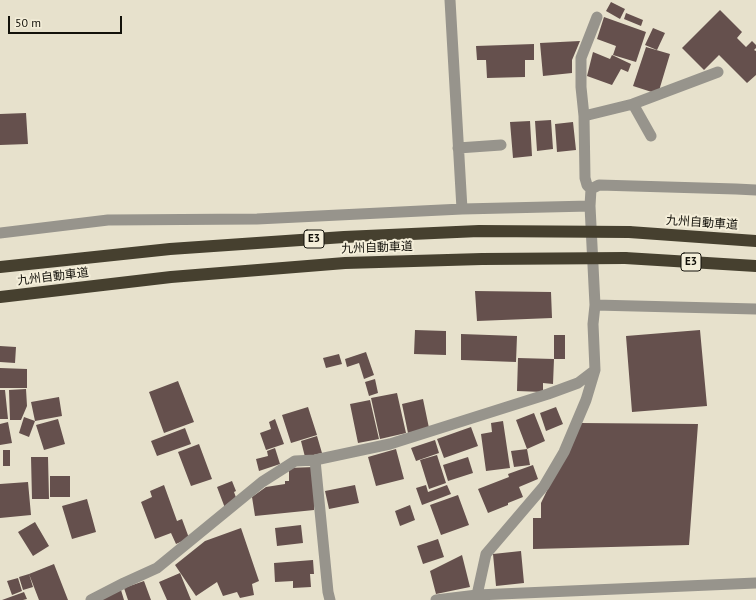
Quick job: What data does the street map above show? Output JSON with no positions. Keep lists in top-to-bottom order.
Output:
{
  "streets": {
    "highway": ["九州自動車道", "E3"]
  },
  "scale_bar": "50 m"
}
